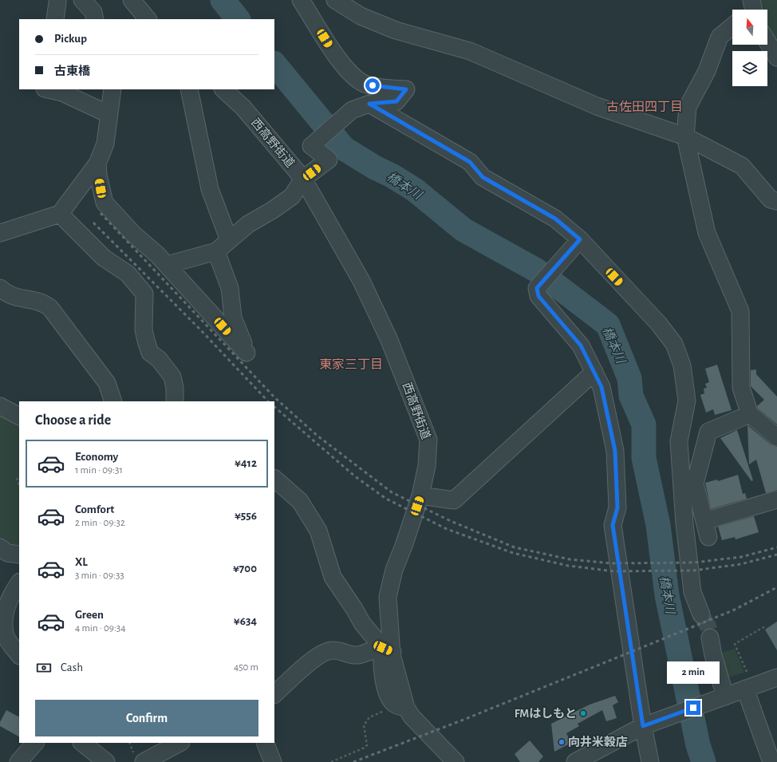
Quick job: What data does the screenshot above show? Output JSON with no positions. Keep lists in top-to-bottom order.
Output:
{
  "streets": {
    "street": ["西高野街道"]
  },
  "districts": ["古佐田四丁目", "東家三丁目"],
  "water": ["橋本川"],
  "places": ["FMはしもと", "向井米穀店"],
  "north": "top",
  "page": {
    "banner": ["Pickup", "古東橋"],
    "heading": "Choose a ride",
    "list": [
      {
        "name": "Economy",
        "note": "1 min · 09:31",
        "value": "¥412"
      },
      {
        "name": "Comfort",
        "note": "2 min · 09:32",
        "value": "¥556"
      },
      {
        "name": "XL",
        "note": "3 min · 09:33",
        "value": "¥700"
      },
      {
        "name": "Green",
        "note": "4 min · 09:34",
        "value": "¥634"
      }
    ],
    "pay": ["Cash", "450 m"],
    "bubble": "2 min",
    "buttons": "Confirm"
  }
}
